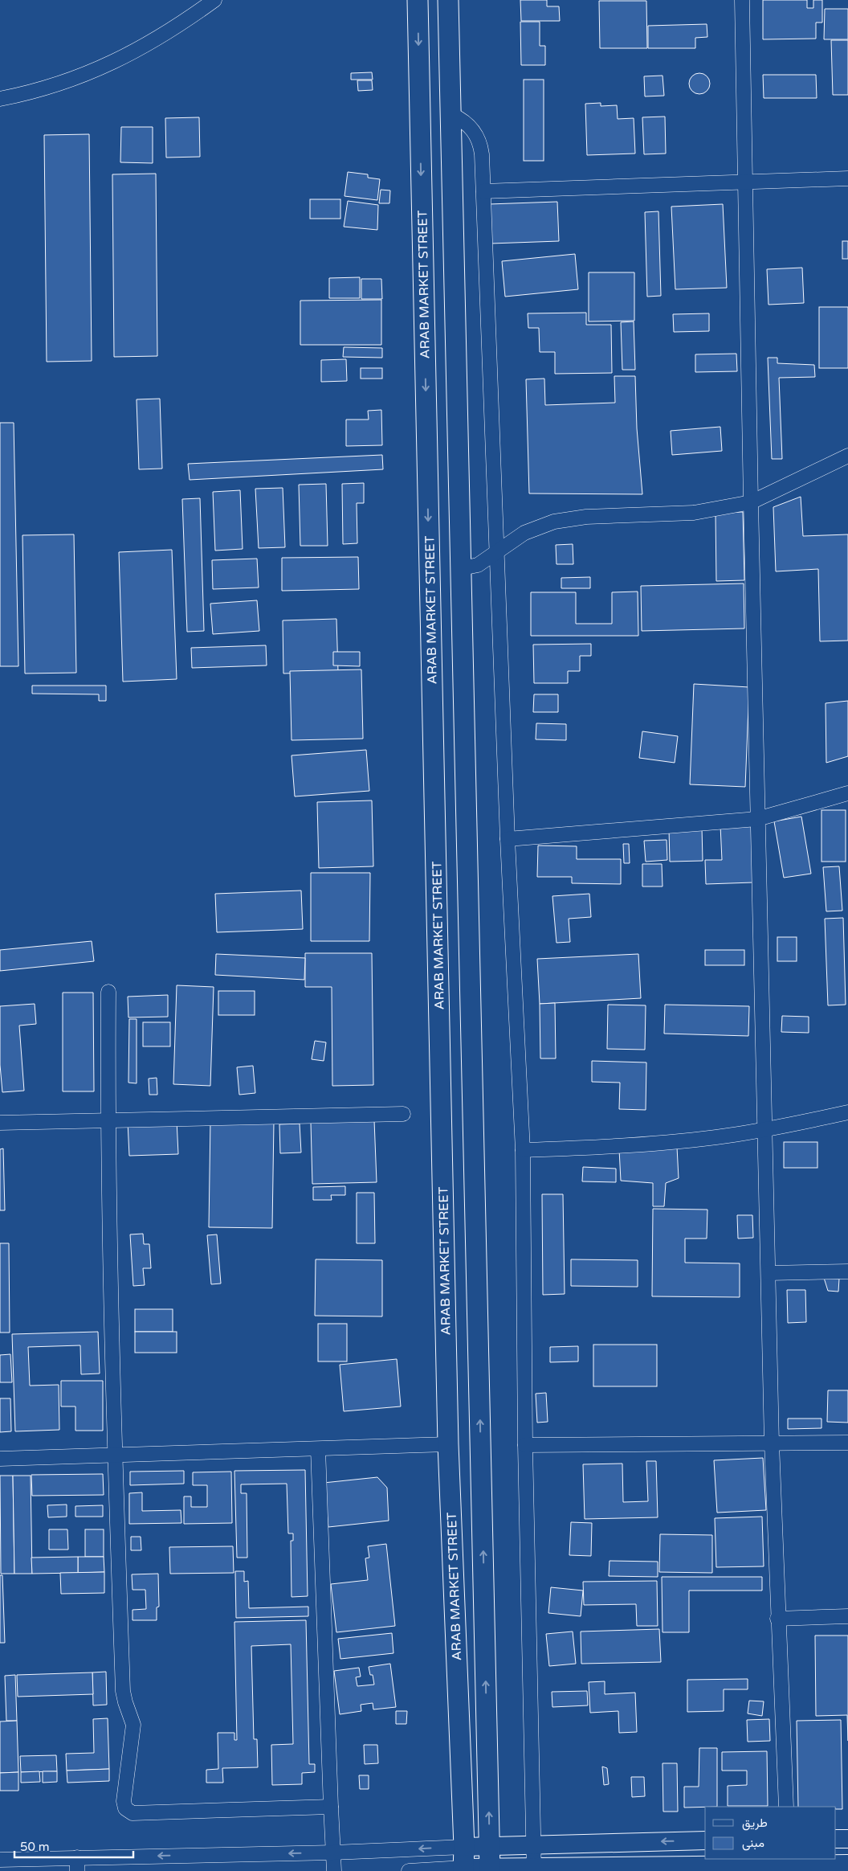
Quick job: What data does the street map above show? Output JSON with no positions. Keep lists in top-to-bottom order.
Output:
{
  "streets": {
    "main road": ["ARAB MARKET STREET"]
  },
  "legend": ["طريق", "مبنى"],
  "scale_bar": "50 m"
}
